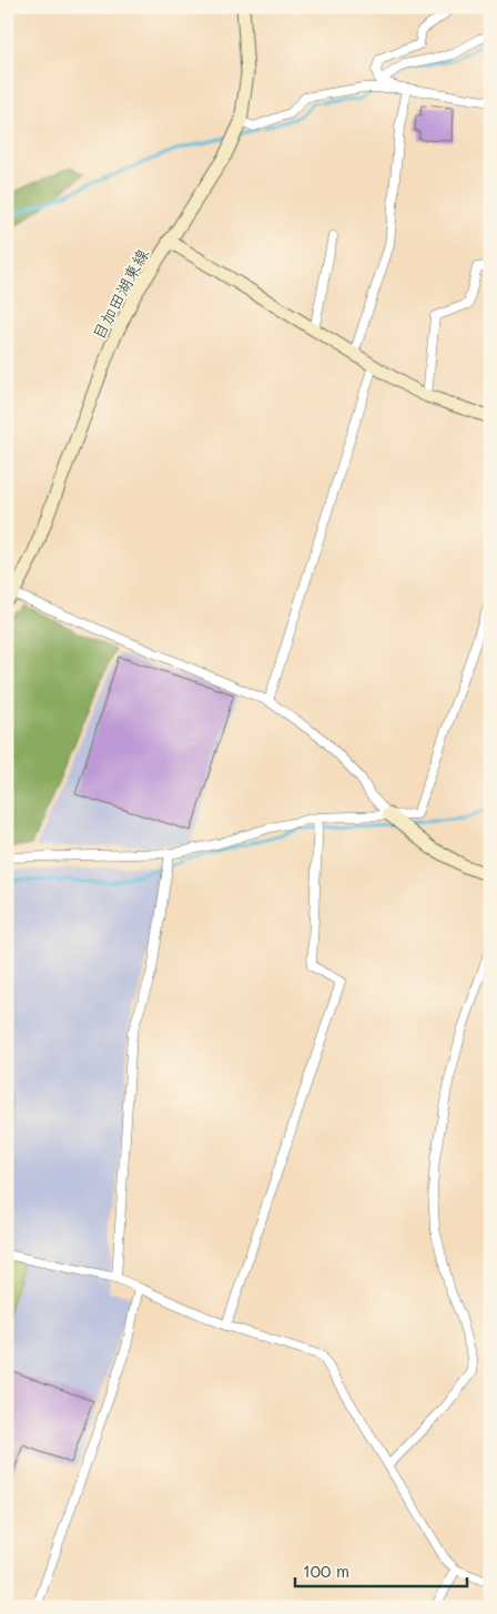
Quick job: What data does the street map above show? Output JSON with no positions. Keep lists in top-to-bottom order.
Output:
{
  "streets": {
    "main road": ["目加田湖東線"]
  },
  "scale_bar": "100 m"
}
